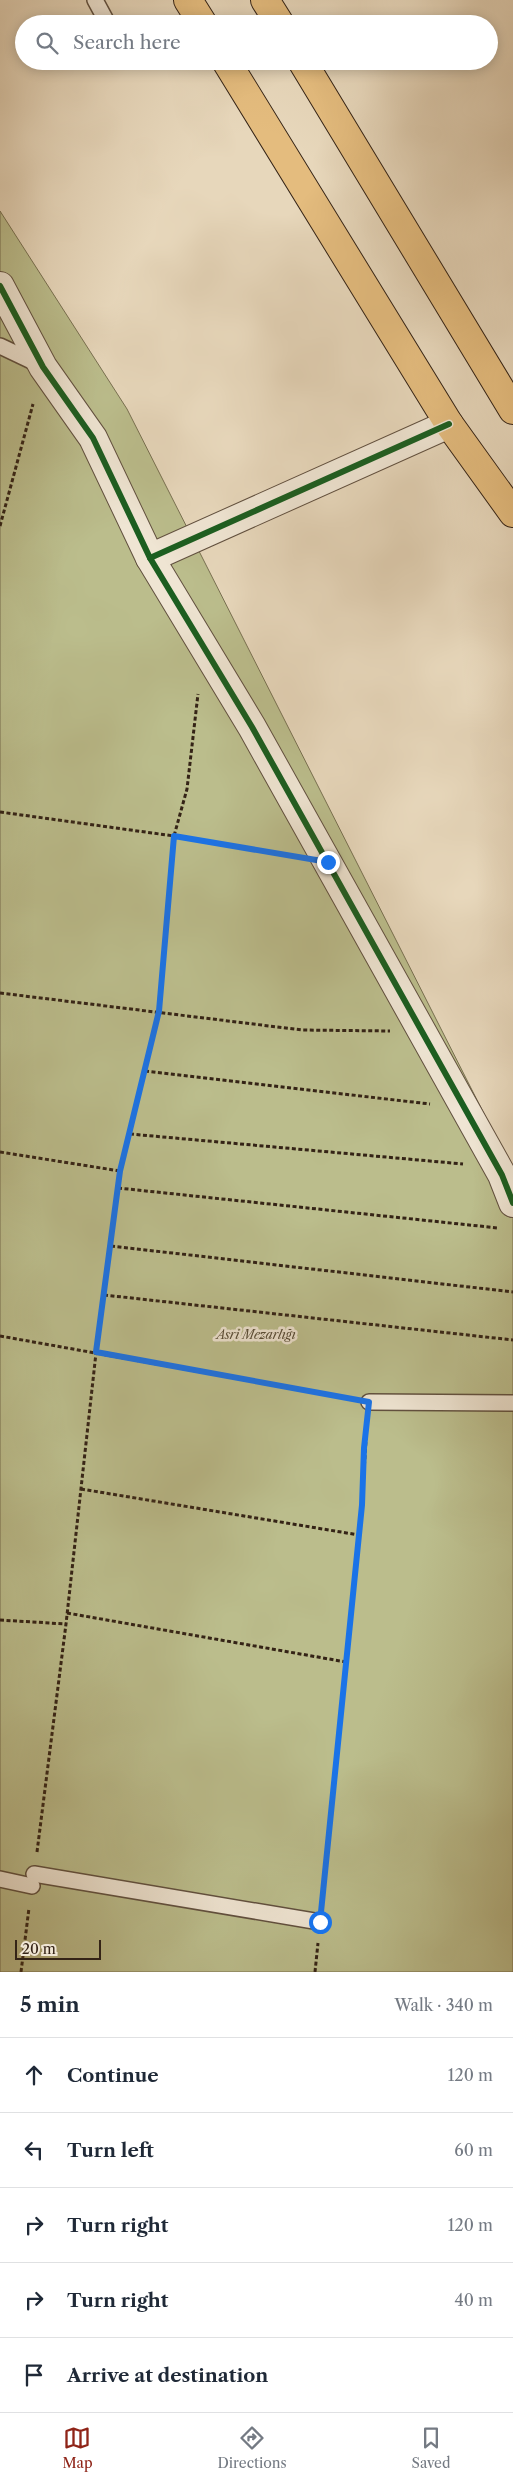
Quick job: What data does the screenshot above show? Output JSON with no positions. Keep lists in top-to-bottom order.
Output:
{
  "parks": ["Asri Mezarlığı"],
  "scale_bar": "20 m",
  "page": {
    "search": "Search here",
    "scale": "20 m",
    "heading": ["5 min", "Walk · 340 m"],
    "list": [
      ["Continue", "120 m"],
      ["Turn left", "60 m"],
      ["Turn right", "120 m"],
      ["Turn right", "40 m"],
      "Arrive at destination"
    ],
    "nav": ["Map", "Directions", "Saved"]
  }
}
